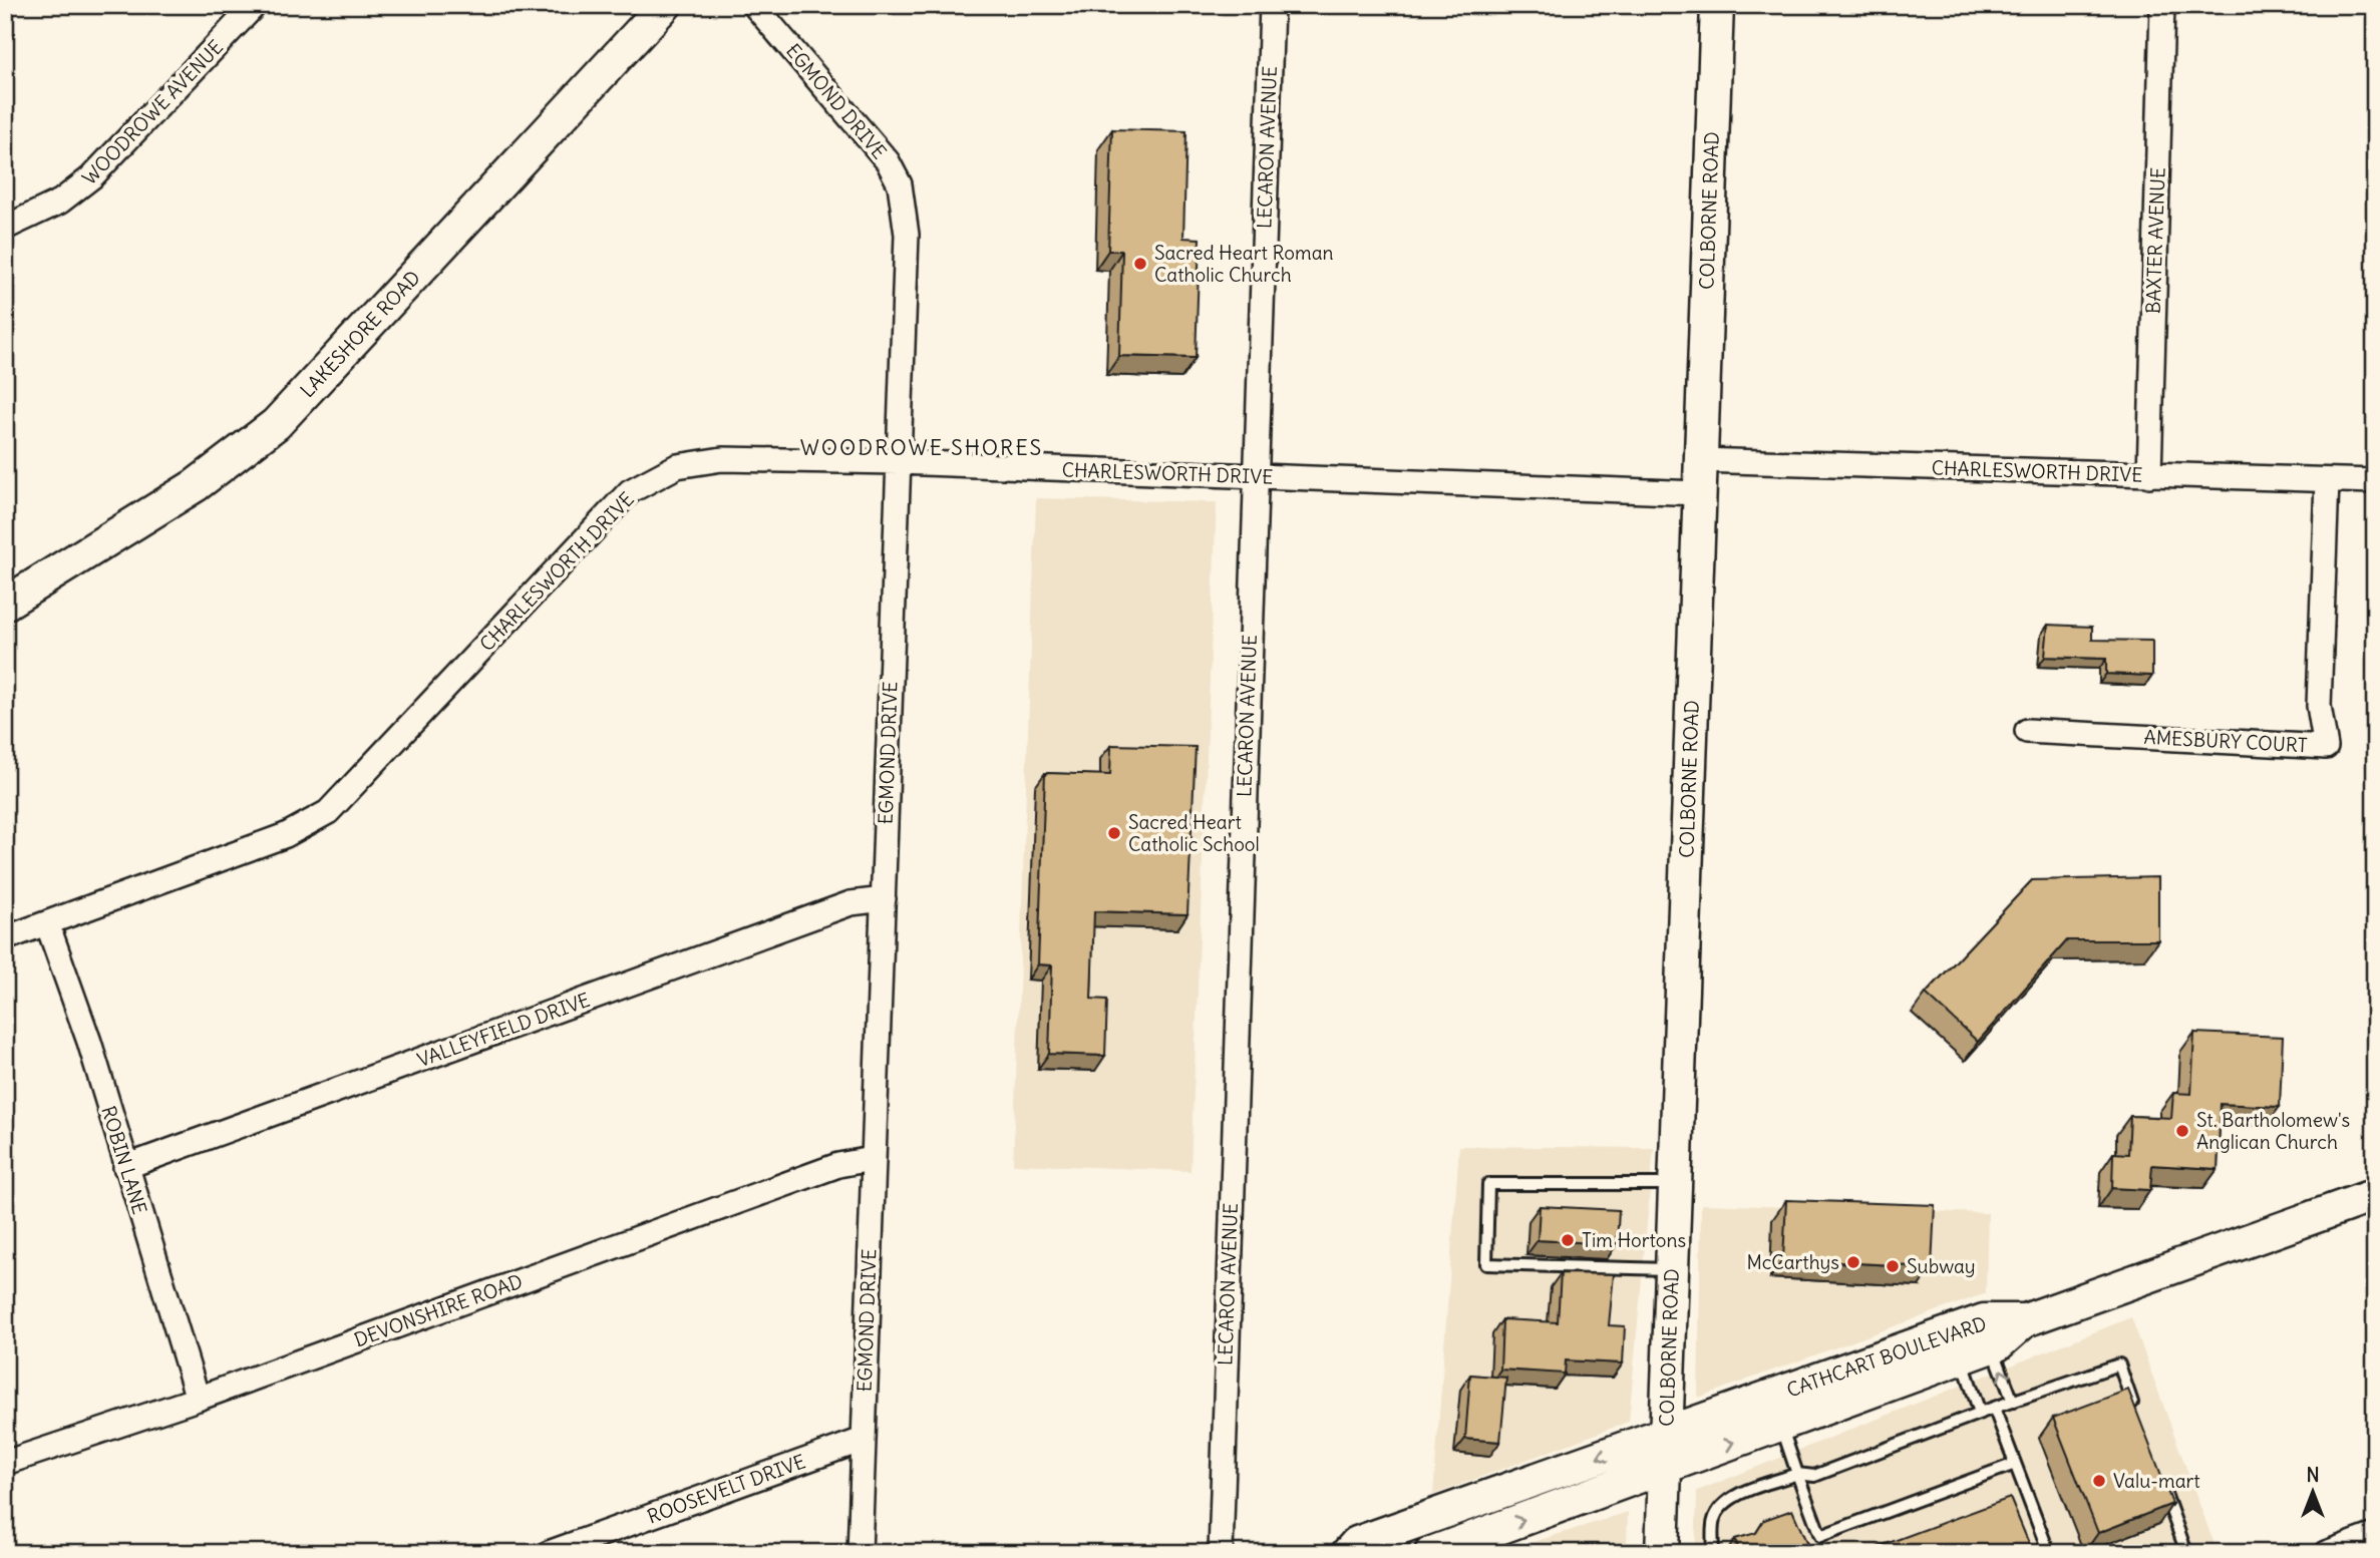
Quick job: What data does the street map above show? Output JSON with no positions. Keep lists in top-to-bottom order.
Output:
{
  "streets": {
    "street": [
      "EGMOND DRIVE",
      "WOODROWE AVENUE",
      "LECARON AVENUE",
      "COLBORNE ROAD",
      "BAXTER AVENUE",
      "LAKESHORE ROAD",
      "CHARLESWORTH DRIVE",
      "AMESBURY COURT",
      "VALLEYFIELD DRIVE",
      "ROBIN LANE",
      "DEVONSHIRE ROAD",
      "CATHCART BOULEVARD",
      "ROOSEVELT DRIVE"
    ]
  },
  "crossings": [
    ["EGMOND DRIVE", "CHARLESWORTH DRIVE"],
    ["EGMOND DRIVE", "VALLEYFIELD DRIVE"],
    ["EGMOND DRIVE", "DEVONSHIRE ROAD"],
    ["EGMOND DRIVE", "ROOSEVELT DRIVE"],
    ["LECARON AVENUE", "CHARLESWORTH DRIVE"],
    ["COLBORNE ROAD", "CHARLESWORTH DRIVE"],
    ["COLBORNE ROAD", "CATHCART BOULEVARD"],
    ["BAXTER AVENUE", "CHARLESWORTH DRIVE"],
    ["CHARLESWORTH DRIVE", "AMESBURY COURT"],
    ["CHARLESWORTH DRIVE", "ROBIN LANE"],
    ["VALLEYFIELD DRIVE", "ROBIN LANE"],
    ["ROBIN LANE", "DEVONSHIRE ROAD"]
  ],
  "districts": ["WOODROWE SHORES"],
  "places": [
    "Sacred Heart Roman Catholic Church",
    "Sacred Heart Catholic School",
    "St. Bartholomew's Anglican Church",
    "Tim Hortons",
    "McCarthys",
    "Subway",
    "Valu-mart"
  ],
  "north": "top"
}
